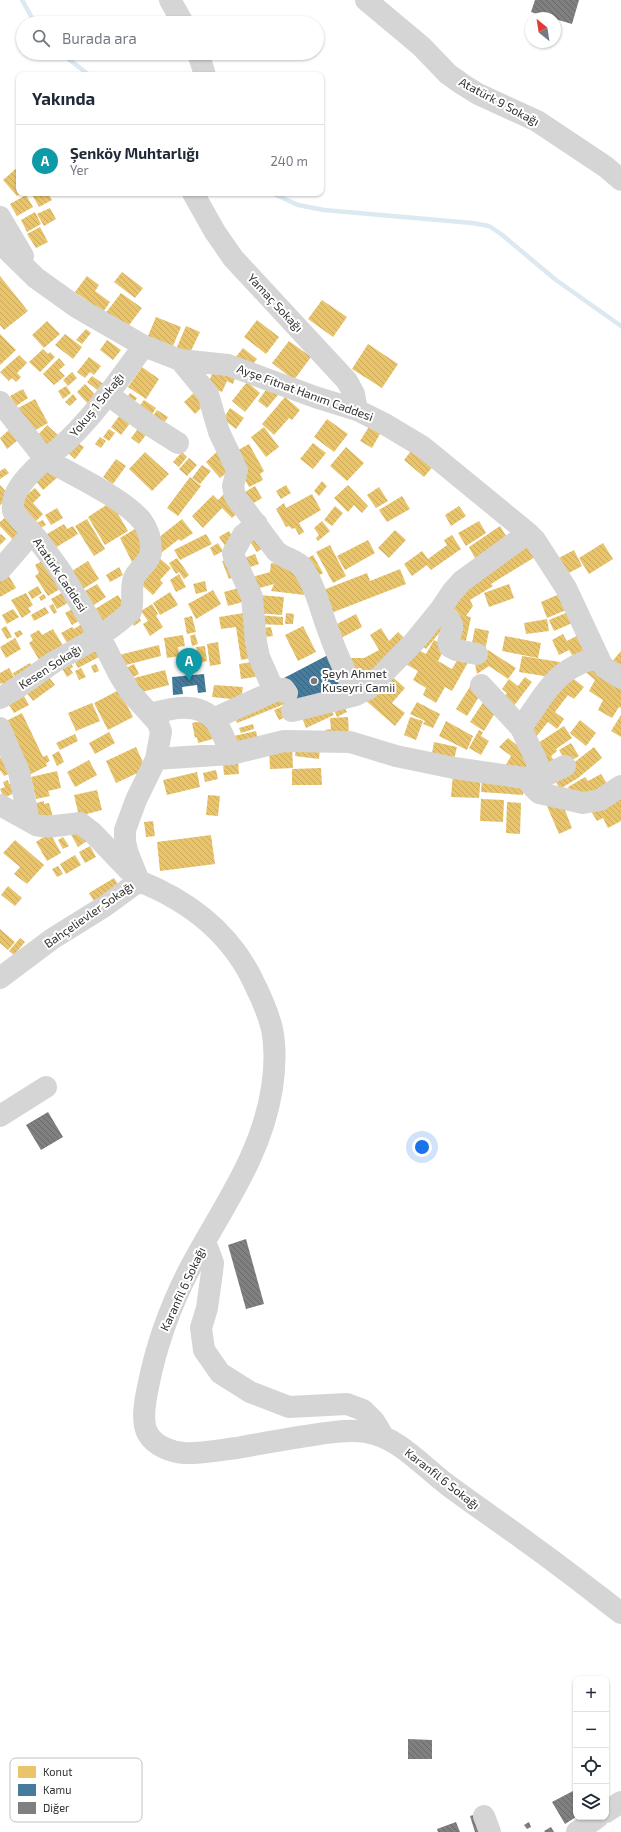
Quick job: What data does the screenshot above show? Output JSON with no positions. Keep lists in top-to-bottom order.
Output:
{
  "streets": {
    "street": [
      "Atatürk 9 Sokağı",
      "Yamaç Sokağı",
      "Ayşe Fitnat Hanım Caddesi",
      "Yokuş 1 Sokağı",
      "Atatürk Caddesi",
      "Kesen Sokağı",
      "Bahçelievler Sokağı",
      "Karanfil 6 Sokağı"
    ]
  },
  "crossings": [
    ["Yamaç Sokağı", "Ayşe Fitnat Hanım Caddesi"],
    ["Ayşe Fitnat Hanım Caddesi", "Yokuş 1 Sokağı"],
    ["Yokuş 1 Sokağı", "Atatürk Caddesi"],
    ["Yokuş 1 Sokağı", "Kesen Sokağı"],
    ["Atatürk Caddesi", "Kesen Sokağı"],
    ["Bahçelievler Sokağı", "Karanfil 6 Sokağı"]
  ],
  "places": ["Şeyh Ahmet Kuseyri Camii"],
  "legend": ["Konut", "Kamu", "Diğer"],
  "north": "top left",
  "page": {
    "search": "Burada ara",
    "heading": "Yakında",
    "list": [
      {
        "mark": "A",
        "name": "Şenköy Muhtarlığı",
        "note": "Yer",
        "value": "240 m"
      }
    ],
    "pins": "A",
    "map_buttons": ["+", "−"]
  }
}
